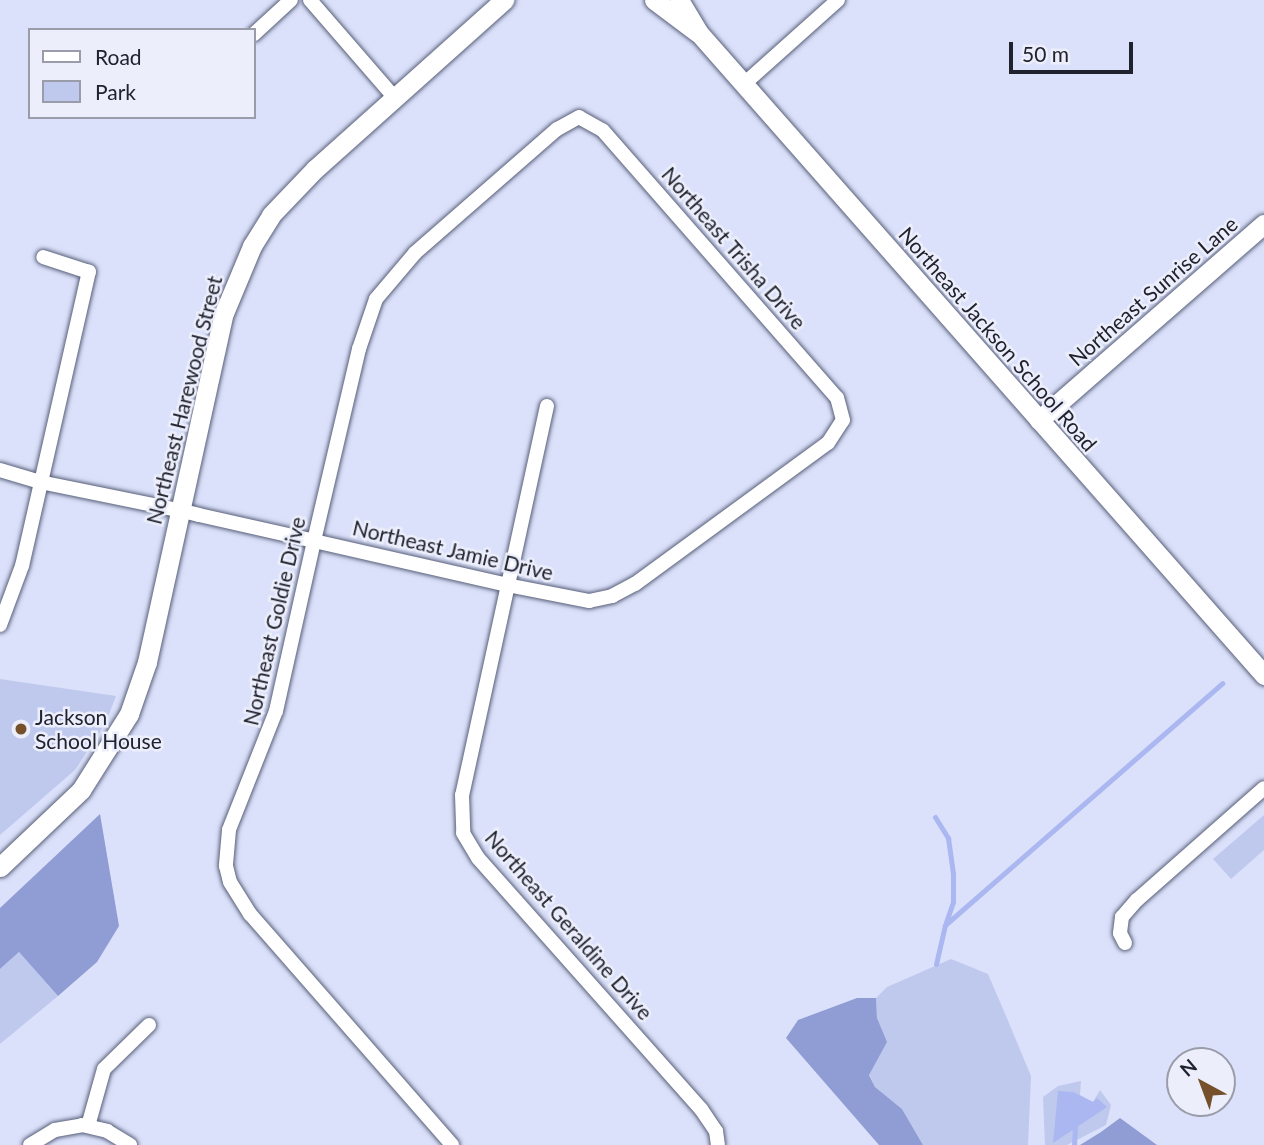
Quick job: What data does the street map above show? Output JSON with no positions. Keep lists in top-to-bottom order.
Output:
{
  "streets": {
    "street": [
      "Northeast Trisha Drive",
      "Northeast Sunrise Lane",
      "Northeast Jackson School Road",
      "Northeast Harewood Street",
      "Northeast Jamie Drive",
      "Northeast Goldie Drive",
      "Northeast Geraldine Drive"
    ]
  },
  "crossings": [
    ["Northeast Trisha Drive", "Northeast Jamie Drive"],
    ["Northeast Trisha Drive", "Northeast Goldie Drive"],
    ["Northeast Sunrise Lane", "Northeast Jackson School Road"],
    ["Northeast Harewood Street", "Northeast Jamie Drive"],
    ["Northeast Jamie Drive", "Northeast Goldie Drive"],
    ["Northeast Jamie Drive", "Northeast Geraldine Drive"]
  ],
  "places": ["Jackson School House"],
  "legend": ["Road", "Park"],
  "scale_bar": "50 m",
  "north": "top left"
}
